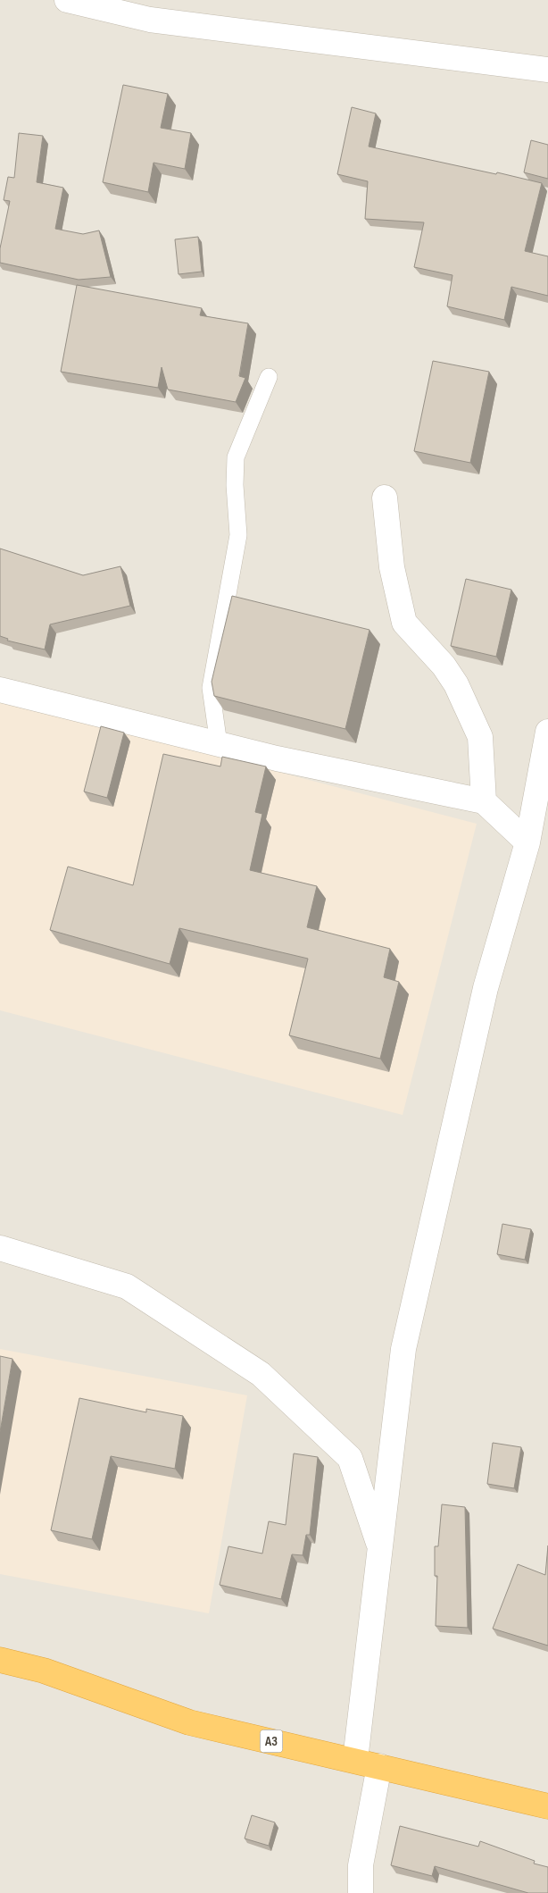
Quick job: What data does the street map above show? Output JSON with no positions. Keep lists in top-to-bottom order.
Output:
{
  "streets": {
    "highway": ["A3"]
  }
}
